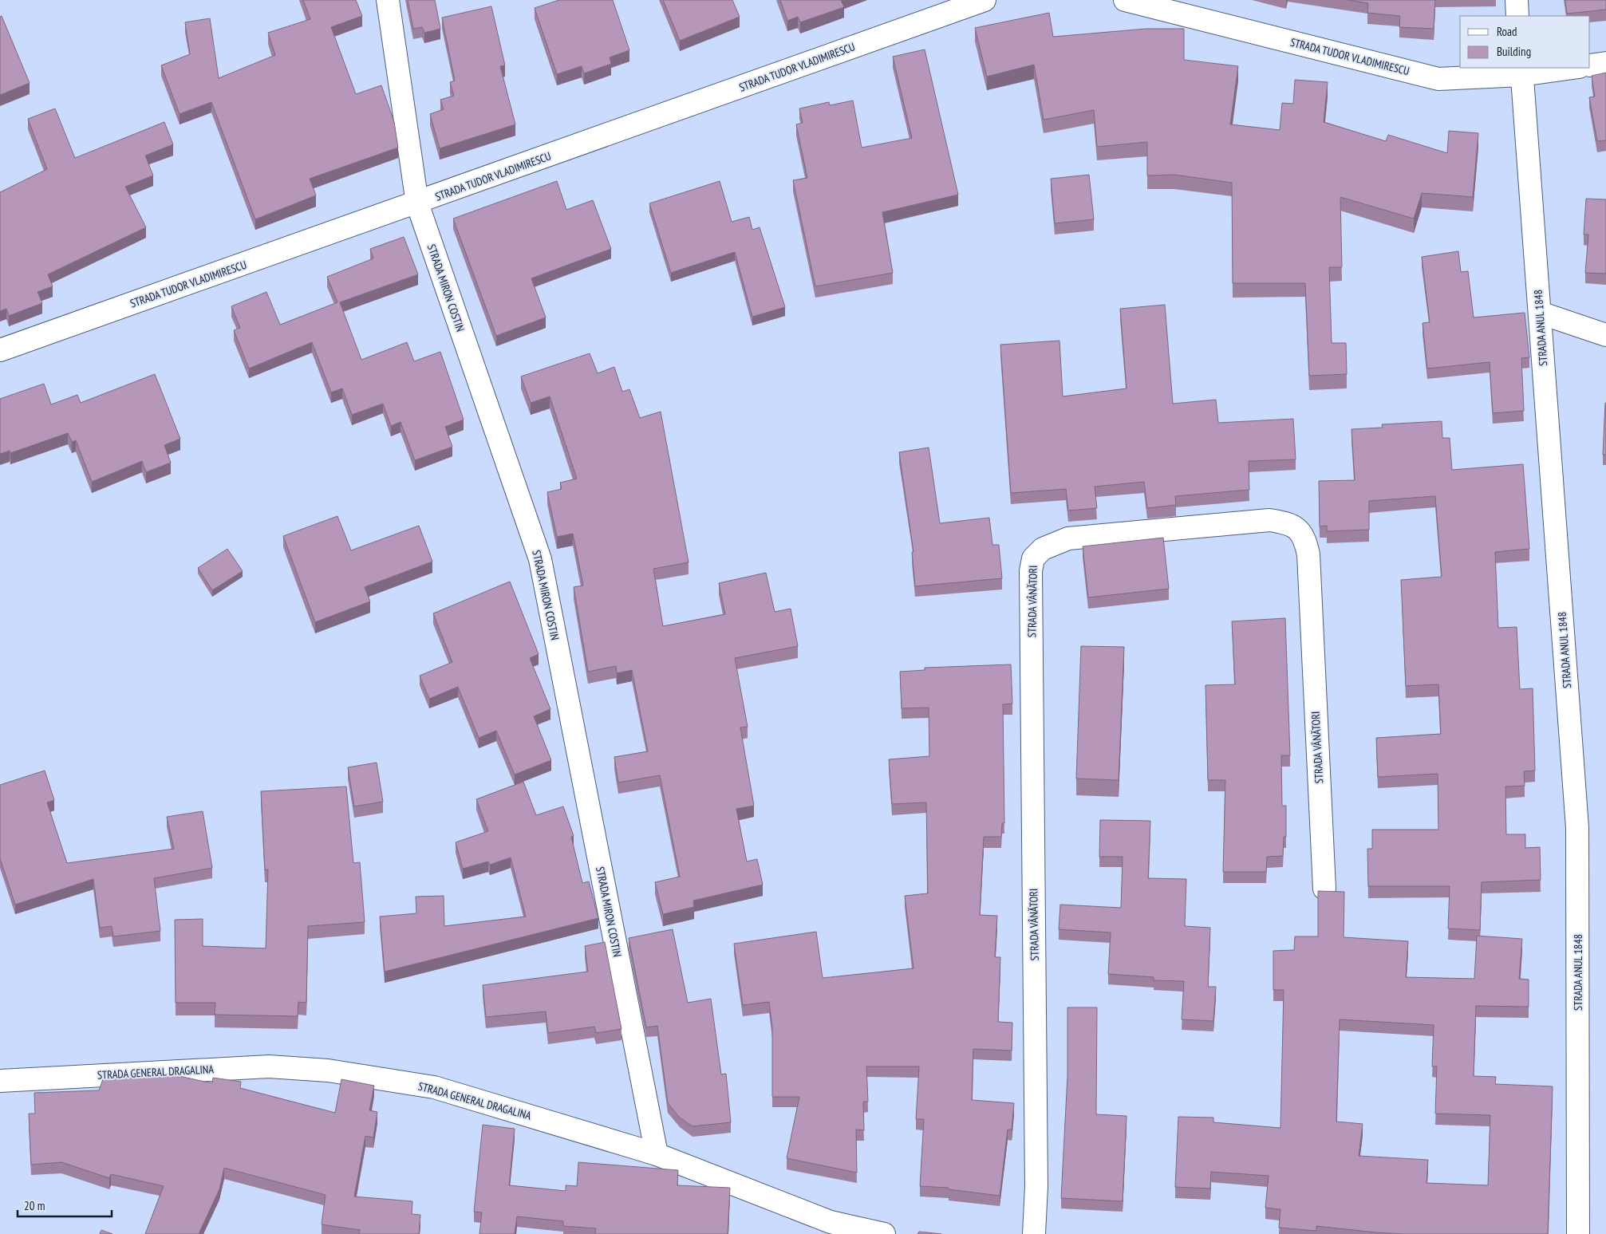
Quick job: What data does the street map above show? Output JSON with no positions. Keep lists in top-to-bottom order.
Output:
{
  "streets": {
    "street": [
      "STRADA TUDOR VLADIMIRESCU",
      "STRADA MIRON COSTIN",
      "STRADA ANUL 1848",
      "STRADA VÂNĂTORI",
      "STRADA GENERAL DRAGALINA"
    ]
  },
  "crossings": [
    ["STRADA TUDOR VLADIMIRESCU", "STRADA MIRON COSTIN"],
    ["STRADA TUDOR VLADIMIRESCU", "STRADA ANUL 1848"],
    ["STRADA MIRON COSTIN", "STRADA GENERAL DRAGALINA"]
  ],
  "legend": ["Road", "Building"],
  "scale_bar": "20 m"
}
